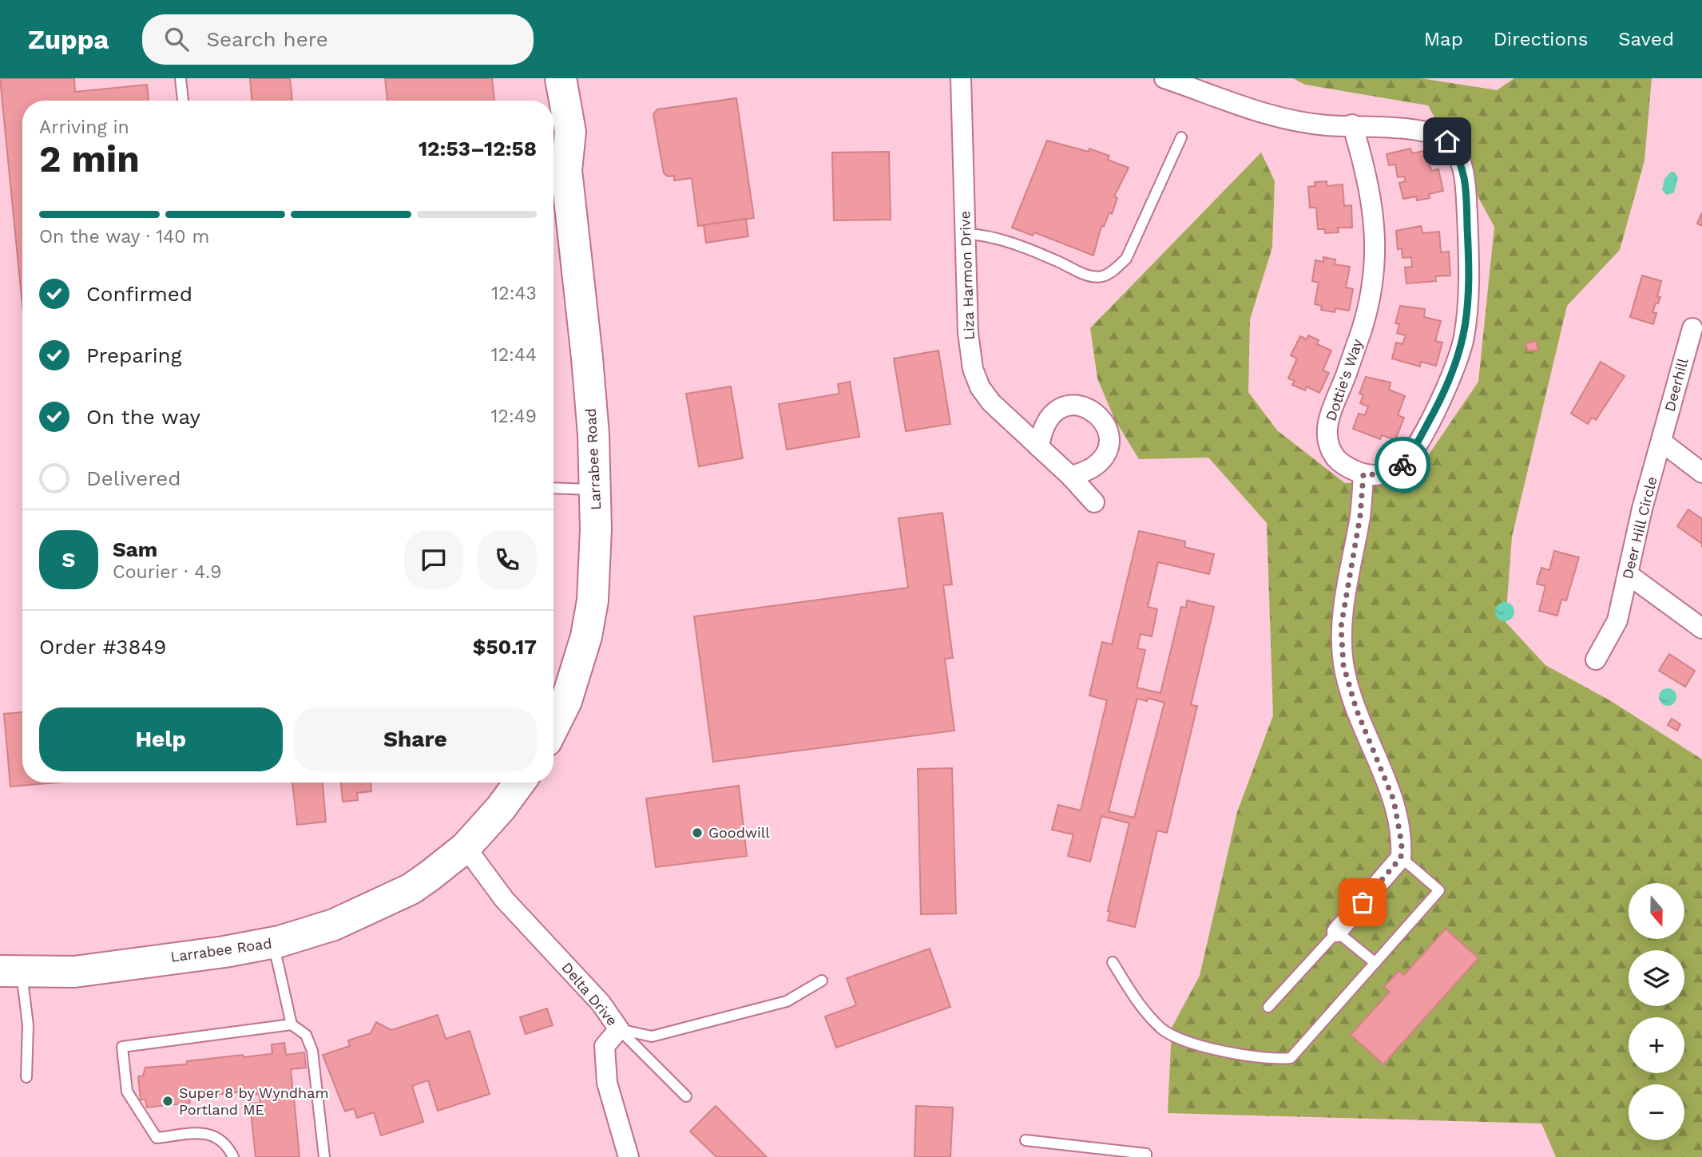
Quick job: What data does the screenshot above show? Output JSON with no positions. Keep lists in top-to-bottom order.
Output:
{
  "streets": {
    "main road": ["Larrabee Road"],
    "street": [
      "Liza Harmon Drive",
      "Dottie's Way",
      "Deerhill",
      "Deer Hill Circle",
      "Delta Drive"
    ]
  },
  "crossings": [
    ["Deerhill", "Deer Hill Circle"],
    ["Larrabee Road", "Delta Drive"]
  ],
  "places": ["Goodwill", "Super 8 by Wyndham Portland ME"],
  "north": "bottom",
  "page": {
    "header": "Zuppa",
    "search": "Search here",
    "nav": ["Map", "Directions", "Saved"],
    "heading": ["2 min", "Arriving in", "12:53–12:58"],
    "panel": [
      "Sam",
      "Courier · 4.9",
      "Order #3849",
      "$50.17"
    ],
    "bar": "On the way · 140 m",
    "list": [
      ["Confirmed", "12:43"],
      ["Preparing", "12:44"],
      ["On the way", "12:49"],
      "Delivered"
    ],
    "round": "S",
    "buttons": ["Help", "Share"],
    "map_buttons": ["+", "−"]
  }
}
